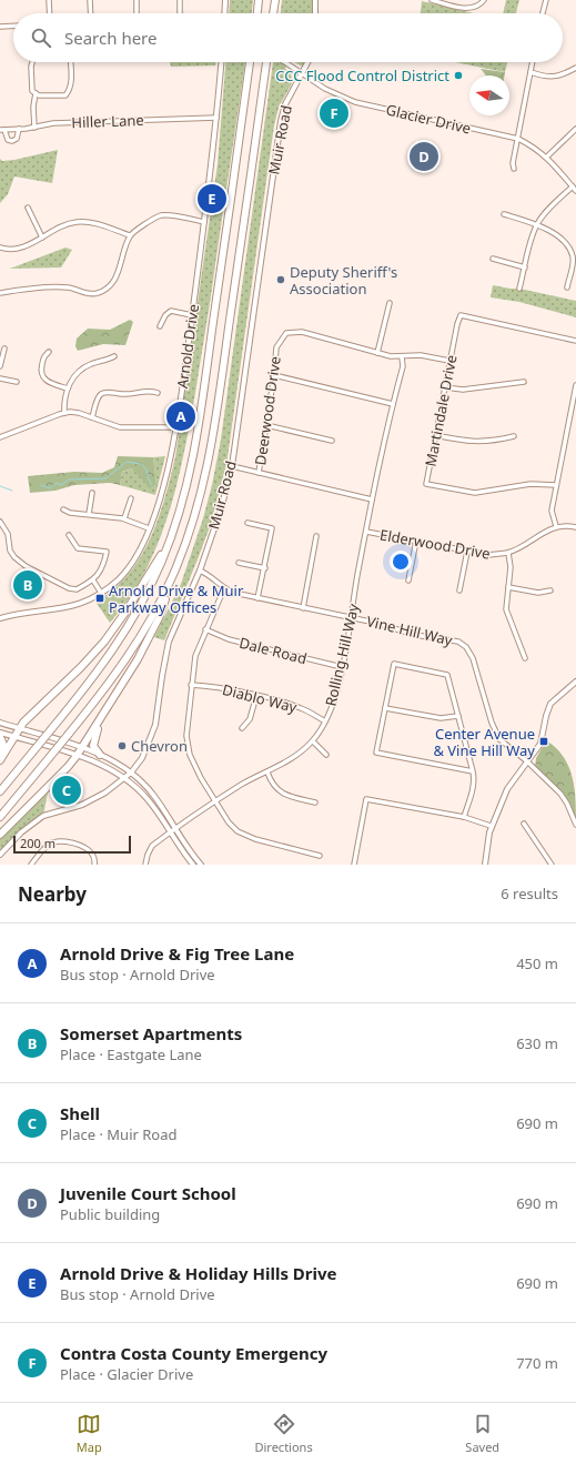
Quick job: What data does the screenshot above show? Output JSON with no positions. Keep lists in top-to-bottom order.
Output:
{
  "streets": {
    "street": [
      "Glacier Drive",
      "Hiller Lane",
      "Muir Road",
      "Arnold Drive",
      "Deerwood Drive",
      "Martindale Drive",
      "Elderwood Drive",
      "Vine Hill Way",
      "Dale Road",
      "Rolling Hill Way",
      "Diablo Way"
    ]
  },
  "crossings": [
    ["Glacier Drive", "Muir Road"],
    ["Hiller Lane", "Arnold Drive"],
    ["Muir Road", "Vine Hill Way"],
    ["Deerwood Drive", "Martindale Drive"],
    ["Deerwood Drive", "Rolling Hill Way"],
    ["Elderwood Drive", "Rolling Hill Way"],
    ["Vine Hill Way", "Rolling Hill Way"],
    ["Dale Road", "Rolling Hill Way"],
    ["Rolling Hill Way", "Diablo Way"]
  ],
  "places": {
    "other": ["CCC Flood Control District", "Deputy Sheriff's Association", "Chevron"],
    "transit": ["Arnold Drive & Muir Parkway Offices", "Center Avenue & Vine Hill Way"]
  },
  "scale_bar": "200 m",
  "north": "left",
  "page": {
    "search": "Search here",
    "pins": [
      "F",
      "D",
      "E",
      "A",
      "B",
      "C"
    ],
    "scale": "200 m",
    "heading": ["Nearby", "6 results"],
    "list": [
      {
        "mark": "A",
        "name": "Arnold Drive & Fig Tree Lane",
        "note": "Bus stop · Arnold Drive",
        "value": "450 m"
      },
      {
        "mark": "B",
        "name": "Somerset Apartments",
        "note": "Place · Eastgate Lane",
        "value": "630 m"
      },
      {
        "mark": "C",
        "name": "Shell",
        "note": "Place · Muir Road",
        "value": "690 m"
      },
      {
        "mark": "D",
        "name": "Juvenile Court School",
        "note": "Public building",
        "value": "690 m"
      },
      {
        "mark": "E",
        "name": "Arnold Drive & Holiday Hills Drive",
        "note": "Bus stop · Arnold Drive",
        "value": "690 m"
      },
      {
        "mark": "F",
        "name": "Contra Costa County Emergency",
        "note": "Place · Glacier Drive",
        "value": "770 m"
      }
    ],
    "nav": ["Map", "Directions", "Saved"]
  }
}
